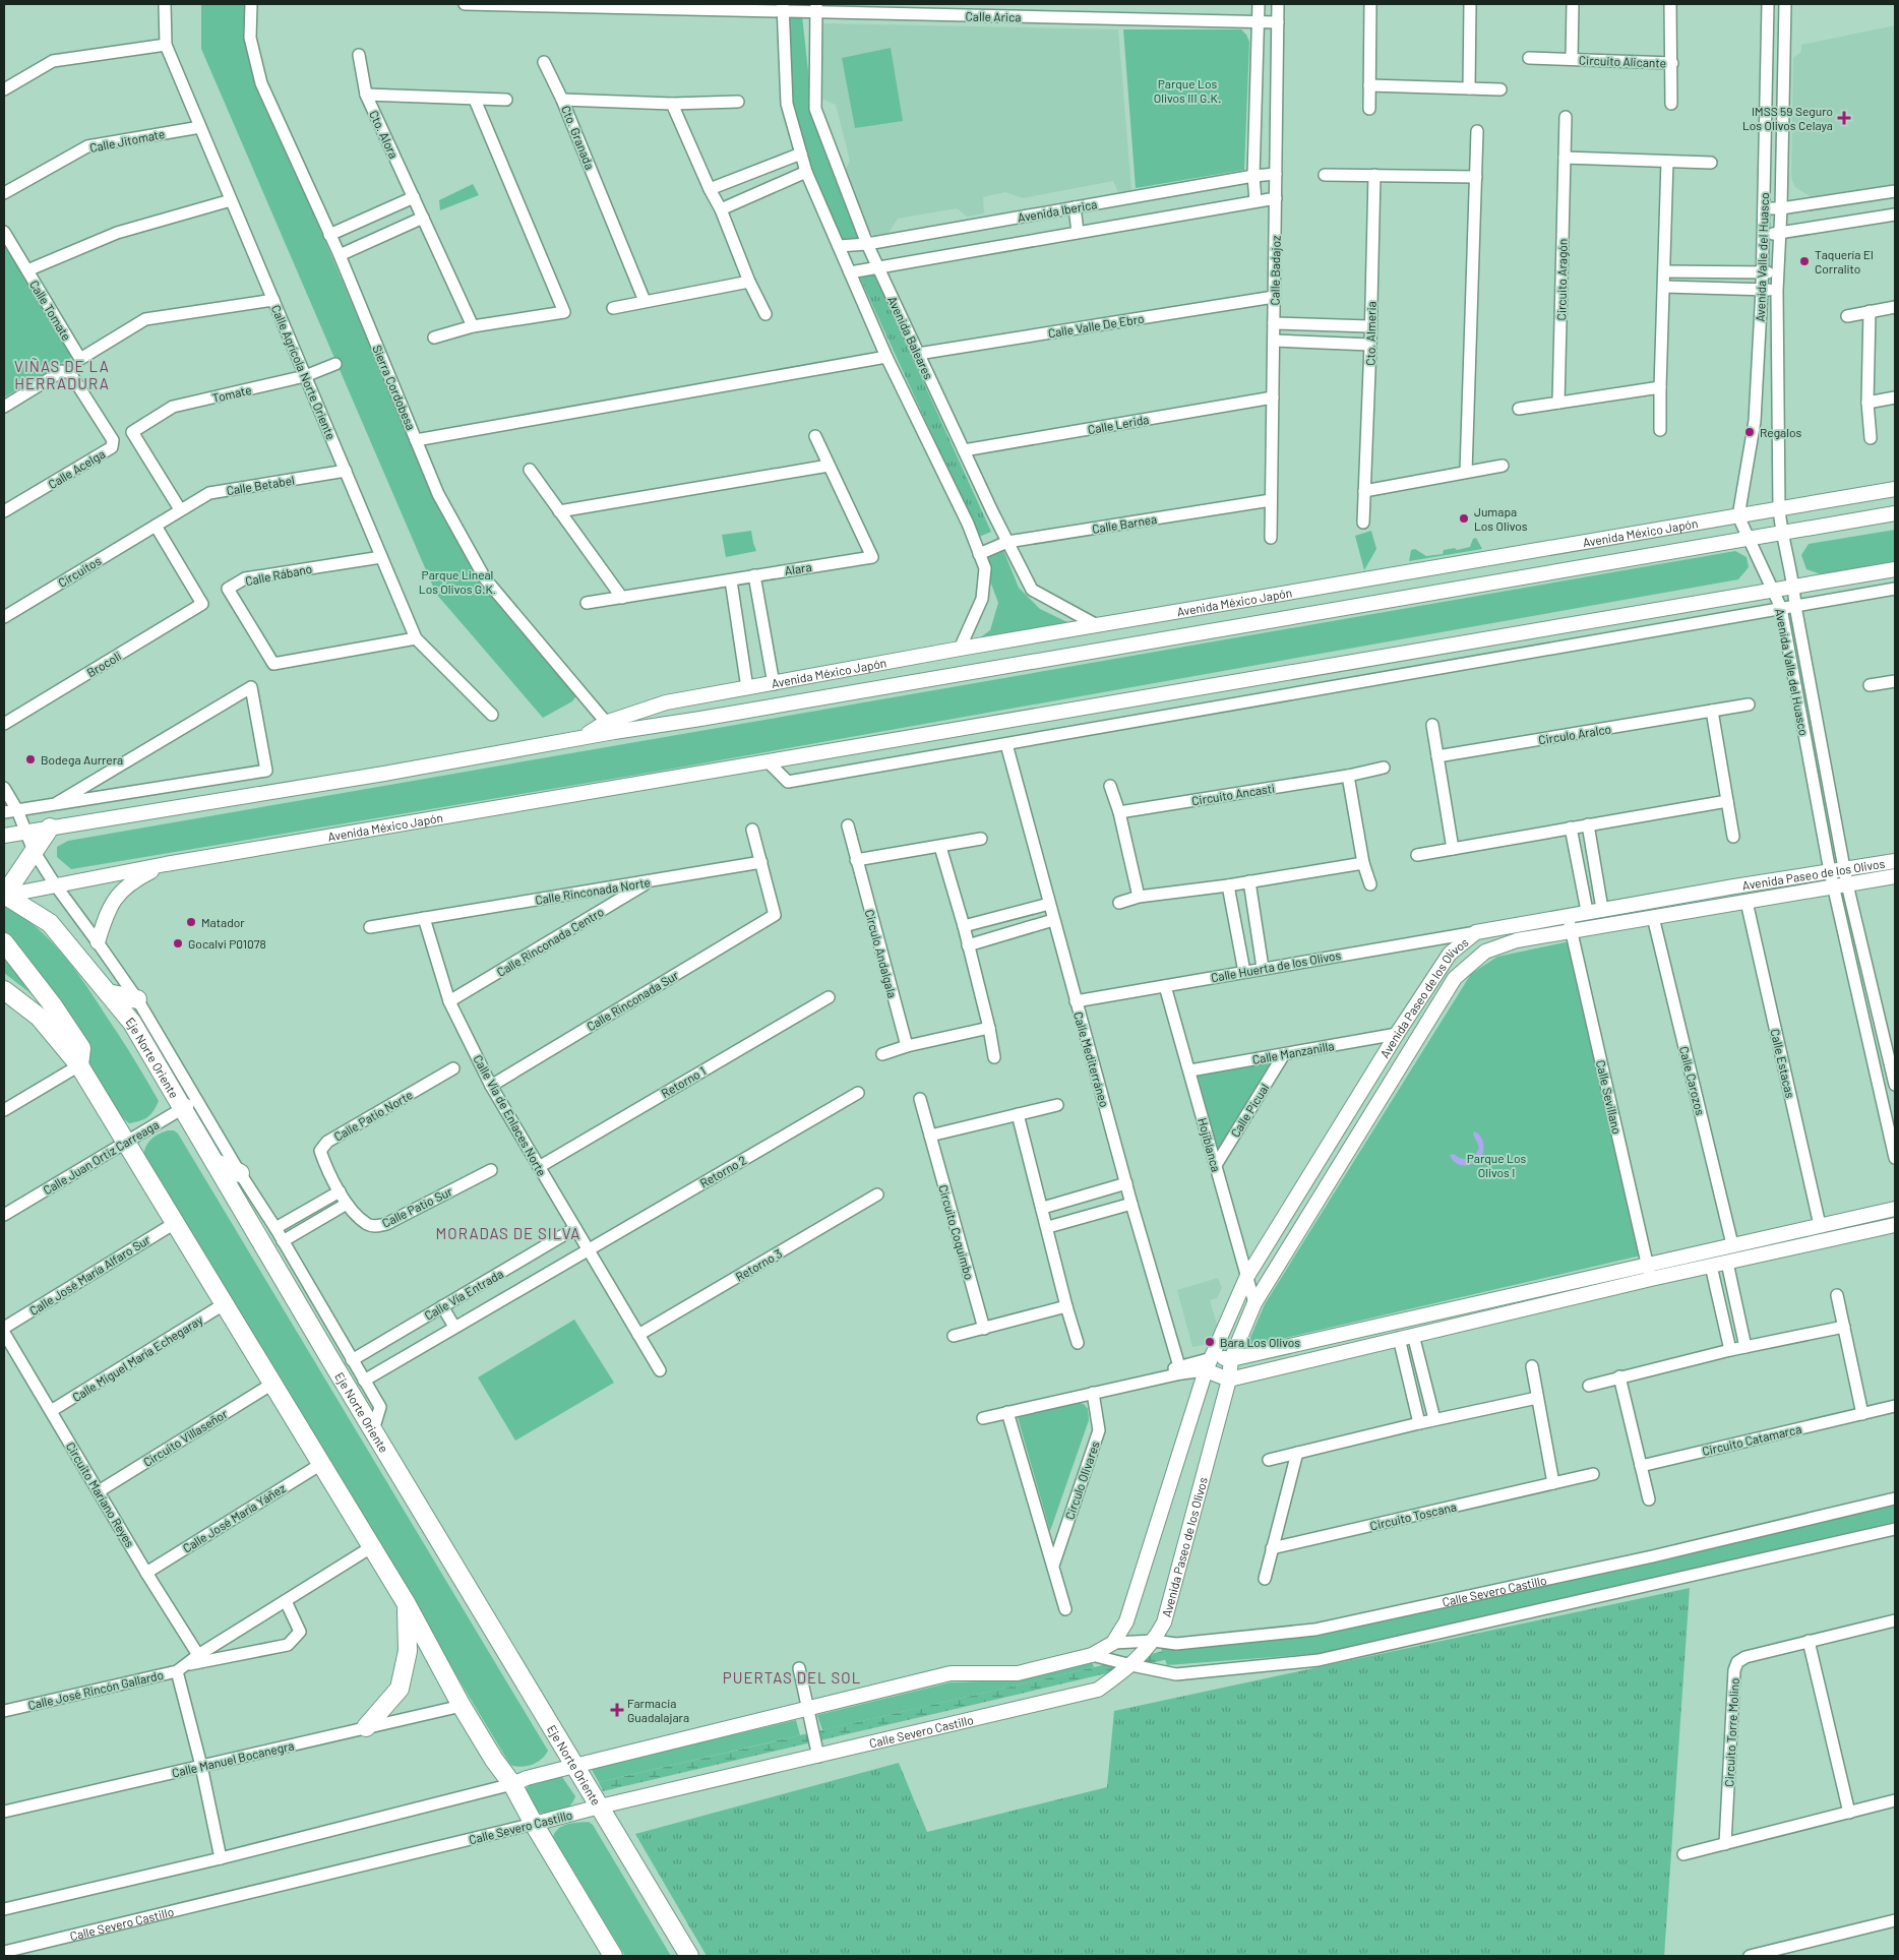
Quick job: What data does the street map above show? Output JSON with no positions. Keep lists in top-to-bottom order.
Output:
{
  "streets": {
    "main road": ["Eje Norte Oriente"],
    "street": [
      "Calle Arica",
      "Circuito Alicante",
      "Cto. Alora",
      "Cto. Granada",
      "Calle Jitomate",
      "Avenida Iberica",
      "Avenida Valle del Huasco",
      "Calle Badajoz",
      "Circuito Aragón",
      "Calle Tomate",
      "Calle Valle De Ebro",
      "Cto. Almeria",
      "Avenida Baleares",
      "Calle Agrícola Norte Oriente",
      "Sierra Cordobesa",
      "Tomate",
      "Calle Lerida",
      "Calle Acelga",
      "Calle Betabel",
      "Calle Barnea",
      "Avenida México Japón",
      "Alara",
      "Circuitos",
      "Calle Rábano",
      "Brocoli",
      "Circulo Aralco",
      "Circuito Ancasti",
      "Avenida Paseo de los Olivos",
      "Calle Rinconada Norte",
      "Calle Rinconada Centro",
      "Circulo Andalgala",
      "Calle Huerta de los Olivos",
      "Calle Rinconada Sur",
      "Calle Manzanilla",
      "Calle Mediterráneo",
      "Calle Estacas",
      "Calle Carozos",
      "Retorno 1",
      "Calle Sevillano",
      "Calle Picual",
      "Calle Patio Norte",
      "Calle Vía de Enlaces Norte",
      "Hojiblanca",
      "Calle Juan Ortiz Carreaga",
      "Retorno 2",
      "Calle Patio Sur",
      "Circuito Coquimbo",
      "Retorno 3",
      "Calle José María Alfaro Sur",
      "Calle Vía Entrada",
      "Calle Miguel María Echegaray",
      "Circuito Villaseñor",
      "Circuito Catamarca",
      "Circulo Olivares",
      "Circuito Mariano Reyes",
      "Circuito Toscana",
      "Calle José María Yáñez",
      "Calle Severo Castillo",
      "Calle José Rincón Gallardo",
      "Circuito Torre Molino",
      "Calle Manuel Bocanegra"
    ]
  },
  "crossings": [
    ["Calle Arica", "Calle Badajoz"],
    ["Calle Arica", "Avenida Baleares"],
    ["Calle Jitomate", "Calle Agrícola Norte Oriente"],
    ["Avenida Iberica", "Calle Badajoz"],
    ["Avenida Iberica", "Avenida Baleares"],
    ["Avenida Valle del Huasco", "Avenida México Japón"],
    ["Avenida Valle del Huasco", "Avenida Paseo de los Olivos"],
    ["Calle Badajoz", "Calle Valle De Ebro"],
    ["Calle Badajoz", "Calle Lerida"],
    ["Calle Badajoz", "Calle Barnea"],
    ["Calle Tomate", "Calle Agrícola Norte Oriente"],
    ["Calle Valle De Ebro", "Avenida Baleares"],
    ["Avenida Baleares", "Calle Lerida"],
    ["Avenida Baleares", "Calle Barnea"],
    ["Avenida Baleares", "Avenida México Japón"],
    ["Calle Agrícola Norte Oriente", "Tomate"],
    ["Calle Agrícola Norte Oriente", "Calle Betabel"],
    ["Calle Agrícola Norte Oriente", "Calle Rábano"],
    ["Sierra Cordobesa", "Avenida México Japón"],
    ["Tomate", "Calle Betabel"],
    ["Calle Betabel", "Circuitos"],
    ["Calle Betabel", "Brocoli"],
    ["Avenida México Japón", "Eje Norte Oriente"],
    ["Circuitos", "Brocoli"],
    ["Avenida Paseo de los Olivos", "Calle Huerta de los Olivos"],
    ["Avenida Paseo de los Olivos", "Calle Manzanilla"],
    ["Avenida Paseo de los Olivos", "Calle Estacas"],
    ["Avenida Paseo de los Olivos", "Calle Carozos"],
    ["Avenida Paseo de los Olivos", "Calle Sevillano"],
    ["Avenida Paseo de los Olivos", "Hojiblanca"],
    ["Avenida Paseo de los Olivos", "Calle Severo Castillo"],
    ["Calle Rinconada Norte", "Calle Rinconada Centro"],
    ["Calle Rinconada Norte", "Calle Rinconada Sur"],
    ["Calle Rinconada Norte", "Calle Vía de Enlaces Norte"],
    ["Calle Rinconada Centro", "Calle Vía de Enlaces Norte"],
    ["Calle Huerta de los Olivos", "Calle Mediterráneo"],
    ["Calle Huerta de los Olivos", "Hojiblanca"],
    ["Calle Rinconada Sur", "Calle Vía de Enlaces Norte"],
    ["Calle Manzanilla", "Calle Picual"],
    ["Calle Manzanilla", "Hojiblanca"],
    ["Eje Norte Oriente", "Calle Juan Ortiz Carreaga"],
    ["Eje Norte Oriente", "Calle Severo Castillo"],
    ["Retorno 1", "Calle Vía de Enlaces Norte"],
    ["Calle Picual", "Hojiblanca"],
    ["Calle Patio Norte", "Calle Patio Sur"],
    ["Calle Vía de Enlaces Norte", "Retorno 2"],
    ["Calle Vía de Enlaces Norte", "Retorno 3"],
    ["Calle Vía de Enlaces Norte", "Calle Vía Entrada"],
    ["Retorno 2", "Calle Vía Entrada"],
    ["Calle Miguel María Echegaray", "Circuito Mariano Reyes"],
    ["Circuito Villaseñor", "Circuito Mariano Reyes"],
    ["Circuito Mariano Reyes", "Calle José María Yáñez"],
    ["Circuito Mariano Reyes", "Calle José Rincón Gallardo"]
  ],
  "districts": ["VIÑAS DE LA HERRADURA", "MORADAS DE SILVA", "PUERTAS DEL SOL"],
  "parks": ["Parque Los Olivos III G.K.", "Parque Lineal Los Olivos G.K.", "Parque Los Olivos I"],
  "places": {
    "health": ["IMSS 59 Seguro Los Olivos Celaya", "Farmacia Guadalajara"],
    "other": [
      "Taquería El Corralito",
      "Regalos",
      "Jumapa Los Olivos",
      "Bodega Aurrera",
      "Matador",
      "Gocalvi P01078",
      "Bara Los Olivos"
    ]
  }
}
